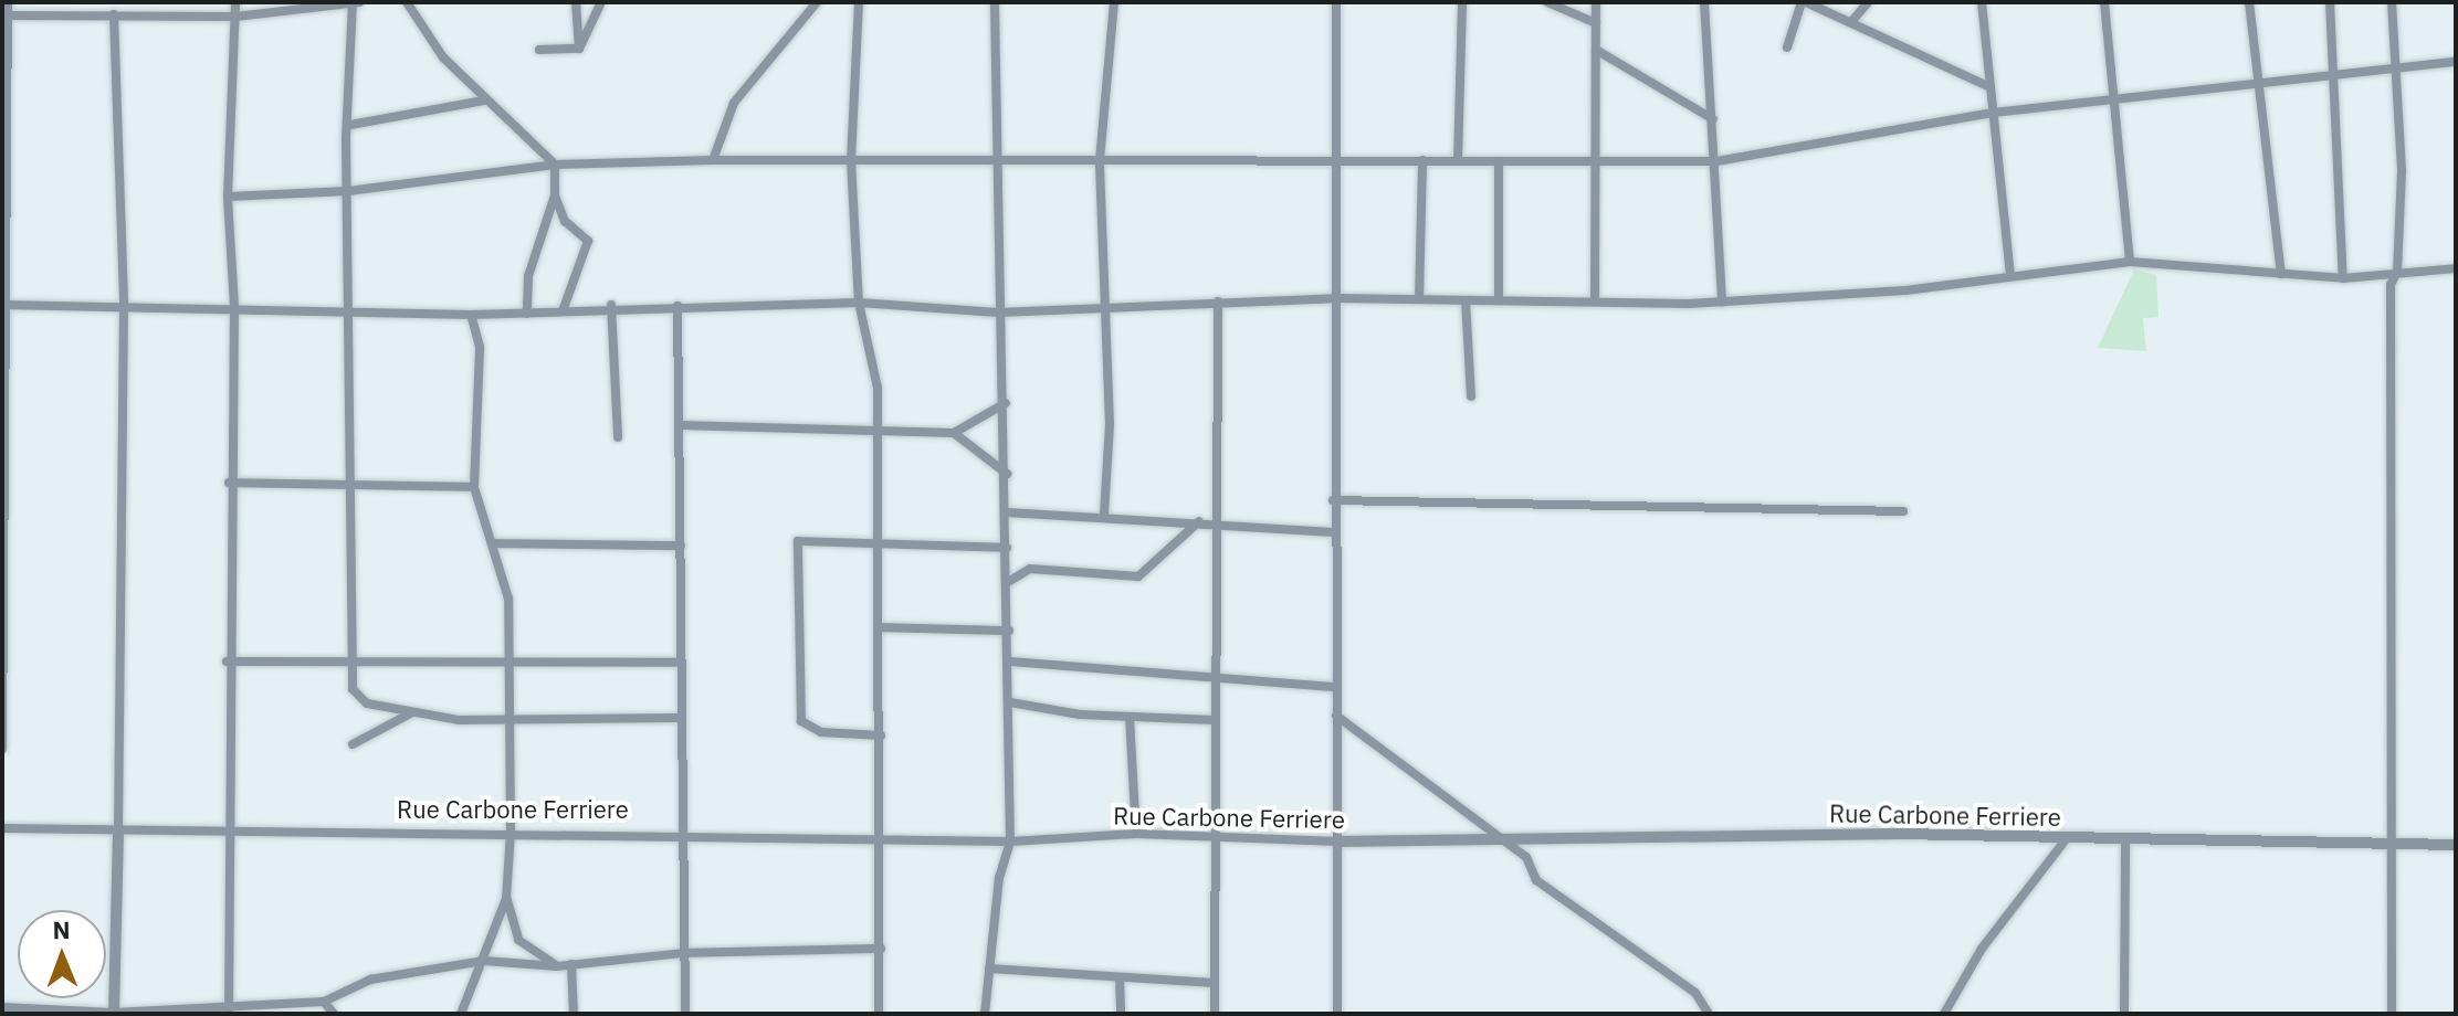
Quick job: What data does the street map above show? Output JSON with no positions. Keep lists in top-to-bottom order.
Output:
{
  "streets": {
    "street": ["Rue Carbone Ferriere"]
  },
  "north": "top"
}
